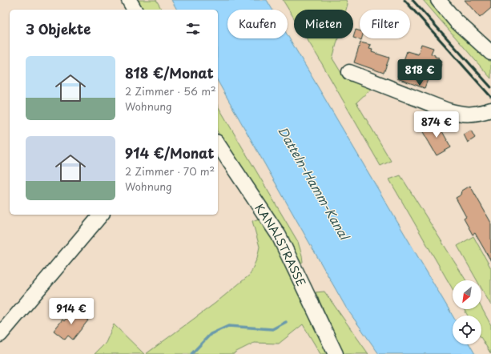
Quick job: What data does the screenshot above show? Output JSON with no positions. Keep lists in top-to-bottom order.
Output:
{
  "streets": {
    "street": ["KANALSTRASSE"]
  },
  "water": ["Datteln-Hamm-Kanal"],
  "north": "bottom left",
  "page": {
    "chip": ["Kaufen", "Mieten", "Filter"],
    "heading": "3 Objekte",
    "list": [
      {
        "name": "818 €/Monat",
        "note": "2 Zimmer · 56 m² · Wohnung"
      },
      {
        "name": "914 €/Monat",
        "note": "2 Zimmer · 70 m² · Wohnung"
      }
    ],
    "price": ["818 €", "874 €", "914 €"]
  }
}
